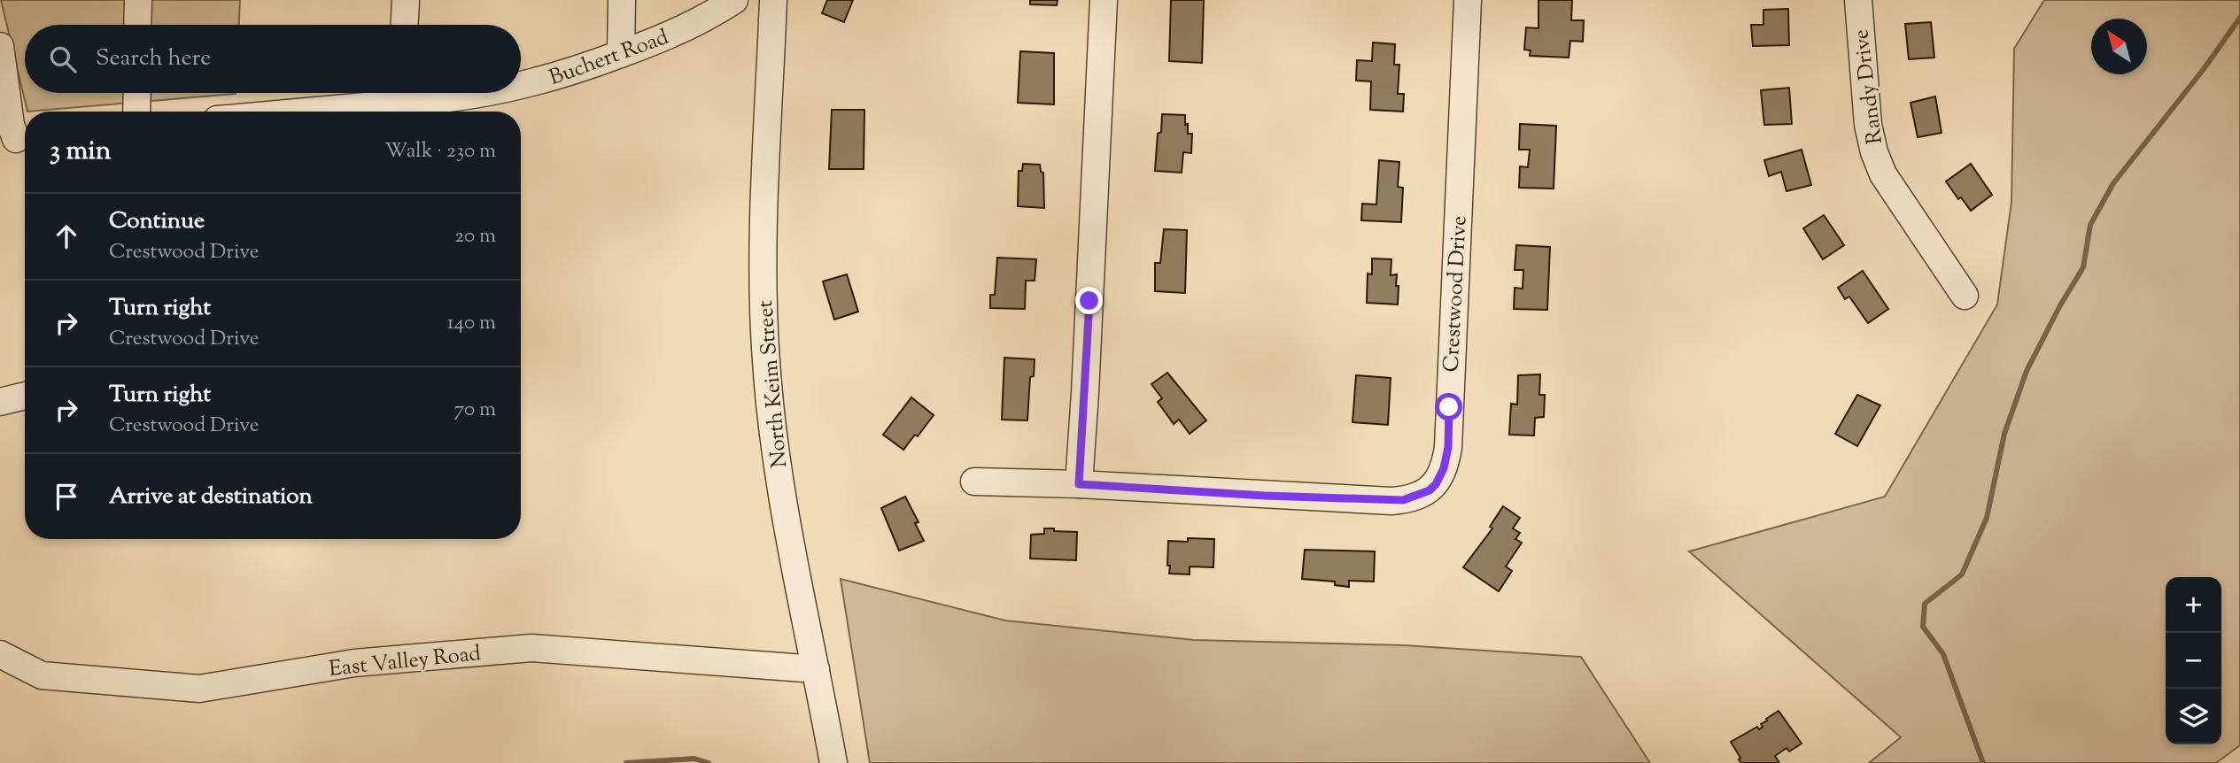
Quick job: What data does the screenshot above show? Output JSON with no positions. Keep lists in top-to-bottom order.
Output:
{
  "streets": {
    "street": [
      "Buchert Road",
      "Randy Drive",
      "Crestwood Drive",
      "North Keim Street",
      "East Valley Road"
    ]
  },
  "crossings": [
    ["North Keim Street", "East Valley Road"]
  ],
  "north": "top left",
  "page": {
    "search": "Search here",
    "heading": ["3 min", "Walk · 230 m"],
    "list": [
      ["Continue", "Crestwood Drive", "20 m"],
      ["Turn right", "Crestwood Drive", "140 m"],
      ["Turn right", "Crestwood Drive", "70 m"],
      "Arrive at destination"
    ],
    "map_buttons": ["+", "−"]
  }
}
